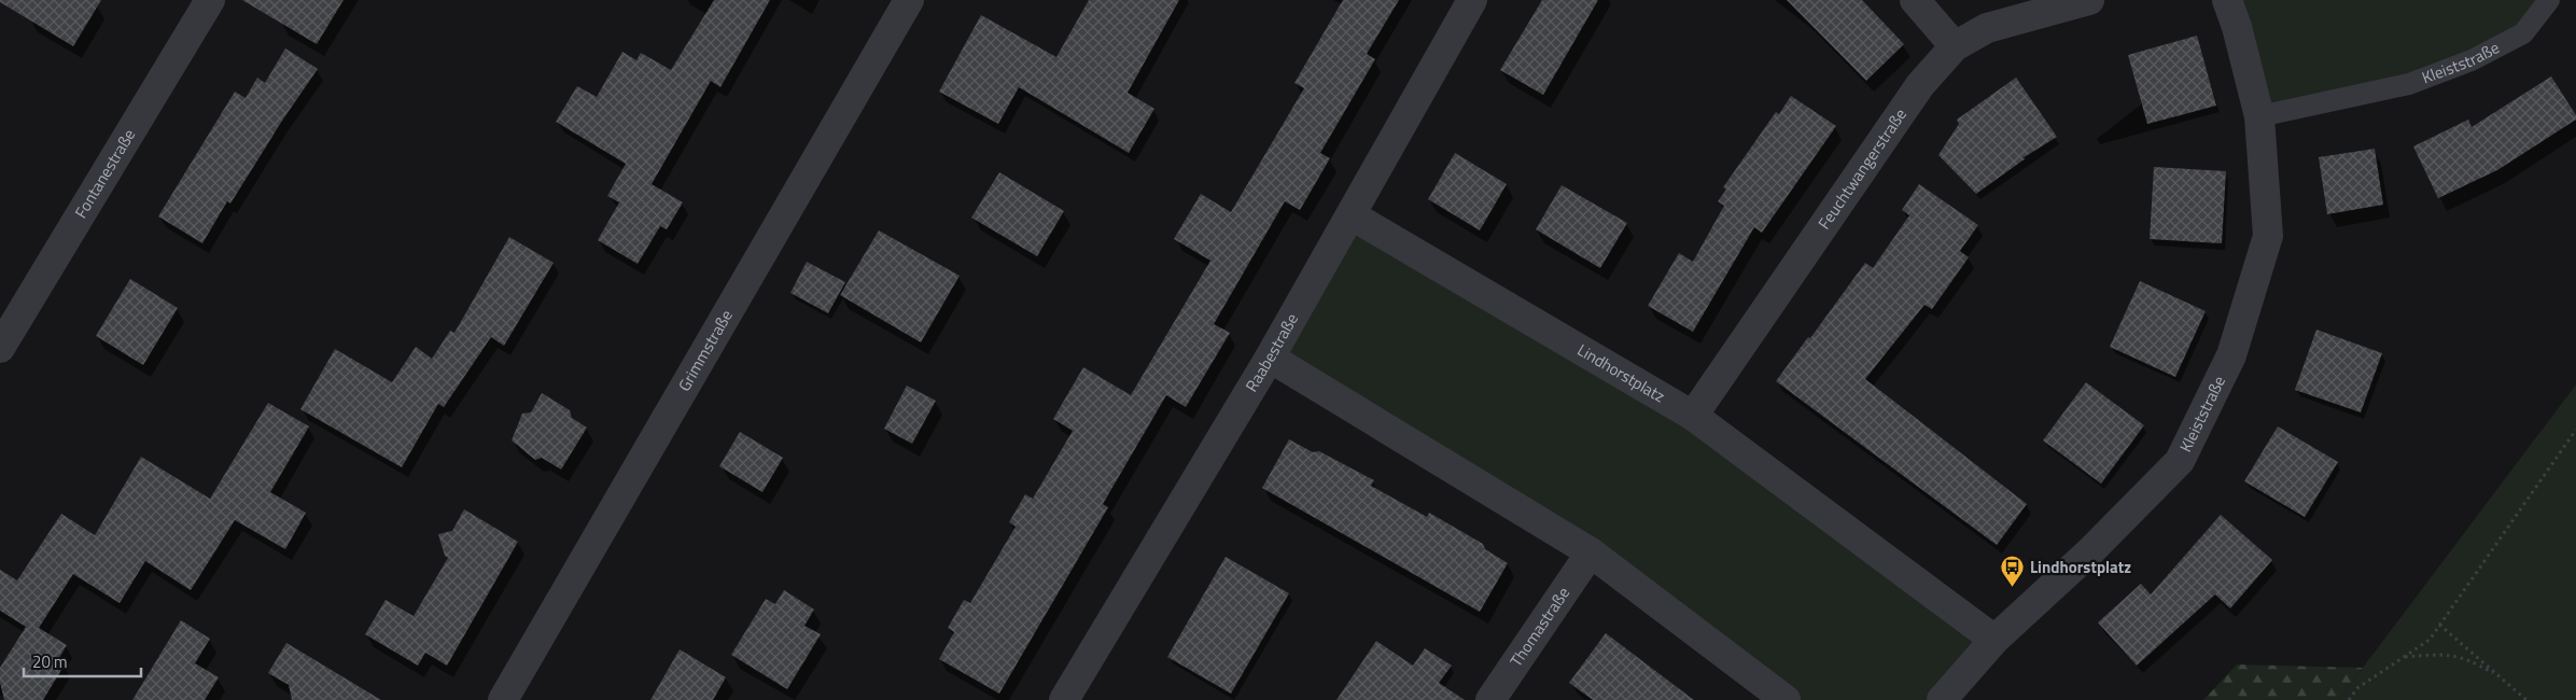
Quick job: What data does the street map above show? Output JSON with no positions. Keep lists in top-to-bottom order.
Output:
{
  "streets": {
    "street": [
      "Kleiststraße",
      "Feuchtwangerstraße",
      "Fontanestraße",
      "Grimmstraße",
      "Raabestraße",
      "Lindhorstplatz",
      "Thomastraße"
    ]
  },
  "crossings": [
    ["Kleiststraße", "Lindhorstplatz"],
    ["Feuchtwangerstraße", "Lindhorstplatz"],
    ["Raabestraße", "Lindhorstplatz"]
  ],
  "places": {
    "bus stop": ["Lindhorstplatz"]
  },
  "scale_bar": "20 m"
}
